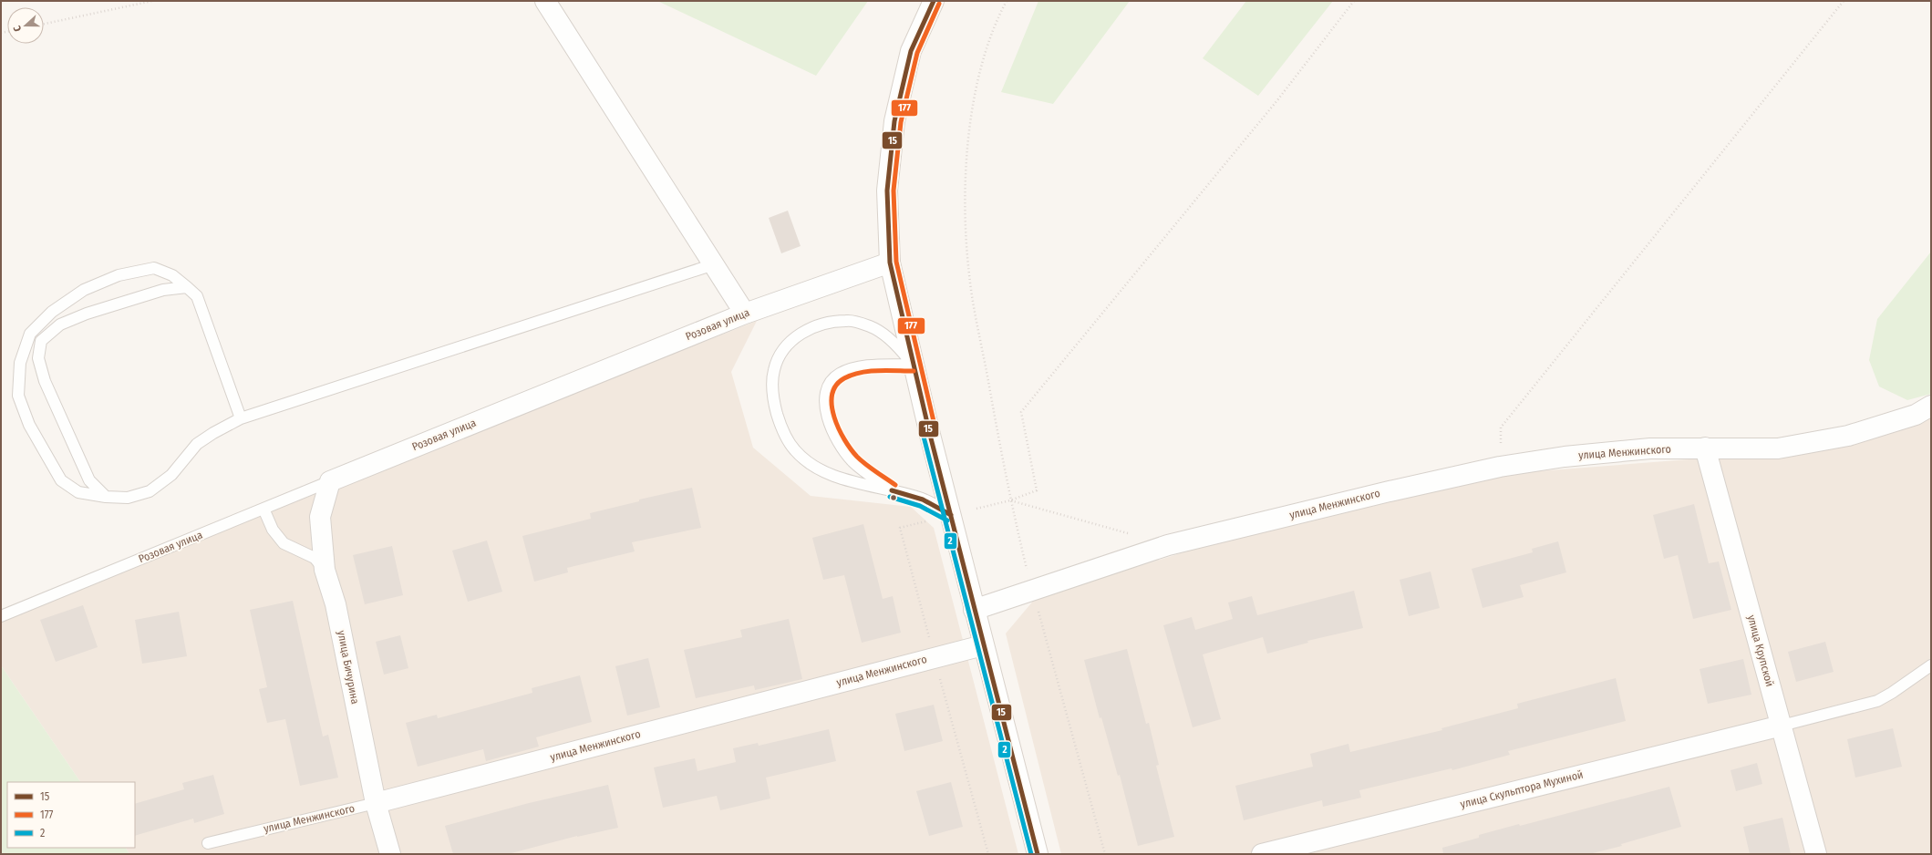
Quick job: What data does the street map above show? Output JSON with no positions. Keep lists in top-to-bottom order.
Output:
{
  "streets": {
    "street": [
      "Розовая улица",
      "улица Менжинского",
      "улица Крупской",
      "улица Бичурина",
      "улица Скульптора Мухиной"
    ]
  },
  "crossings": [
    ["Розовая улица", "улица Бичурина"],
    ["улица Менжинского", "улица Крупской"],
    ["улица Менжинского", "улица Бичурина"],
    ["улица Крупской", "улица Скульптора Мухиной"]
  ],
  "lines": ["transit line 15", "transit line 177", "transit line 2"],
  "legend": ["15", "177", "2"],
  "north": "left"
}
